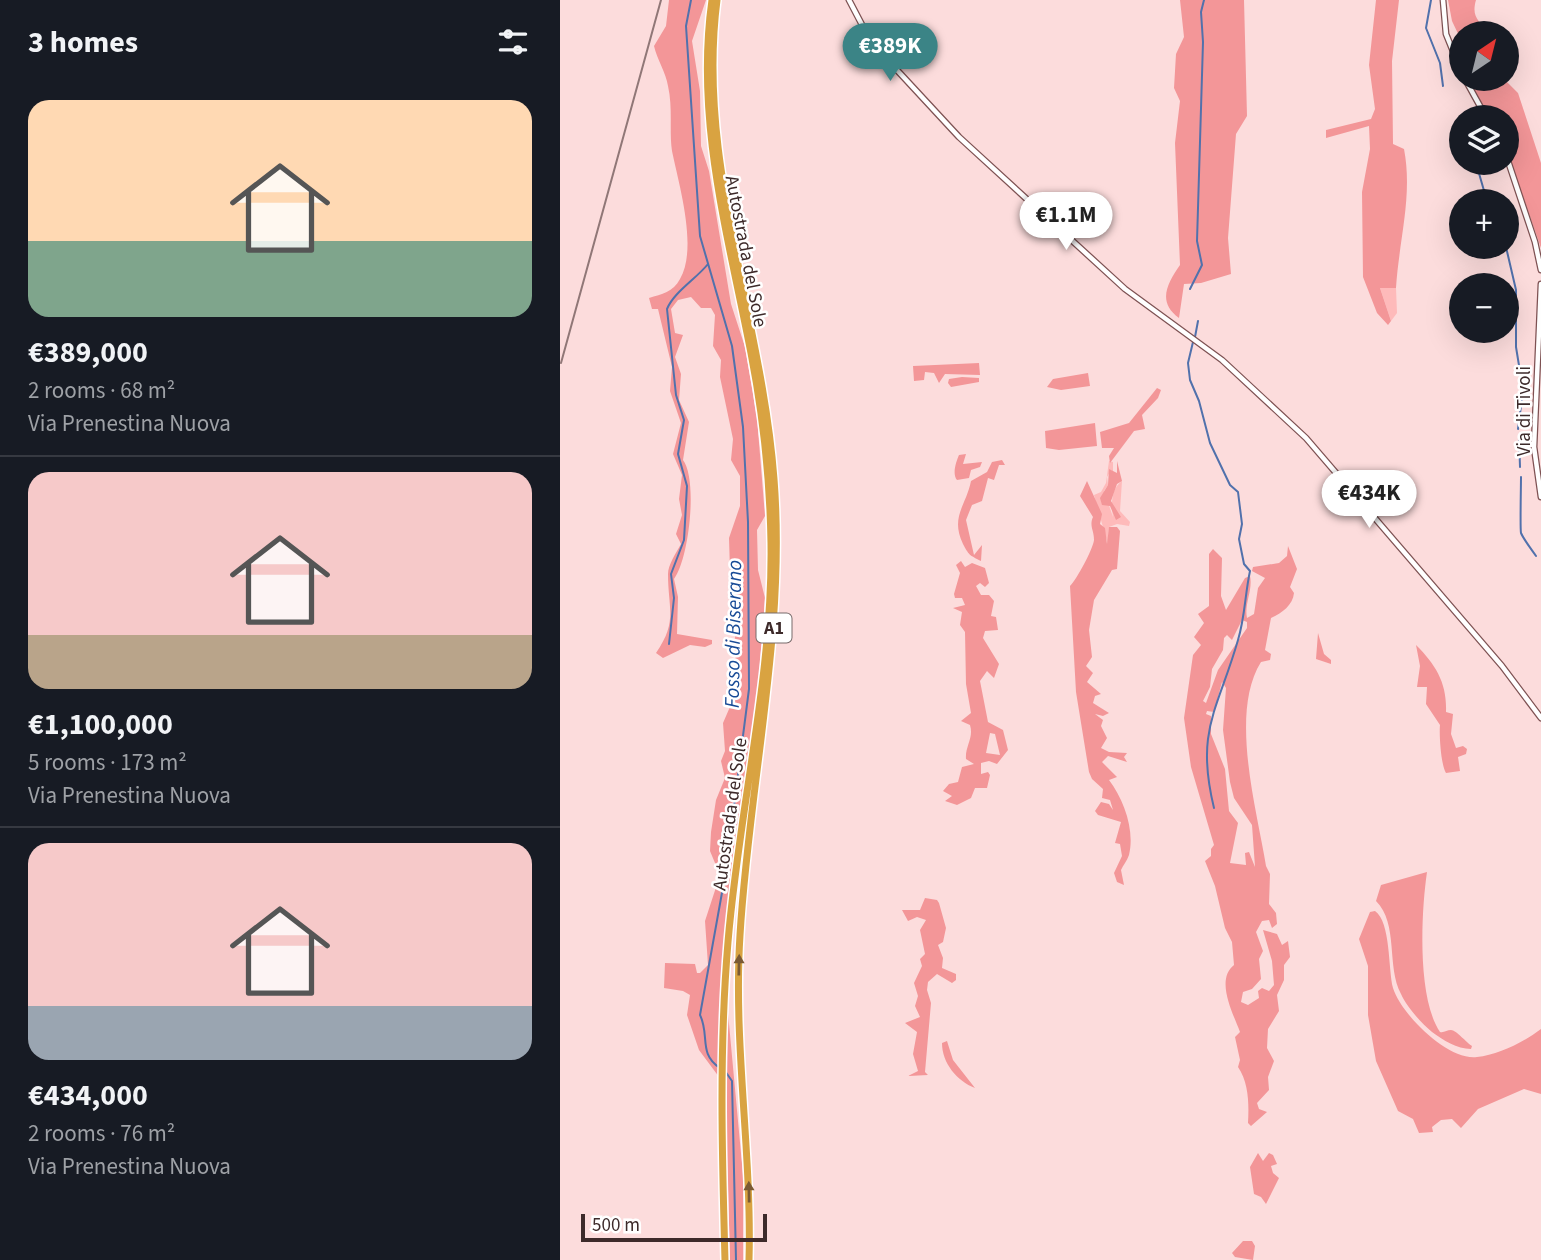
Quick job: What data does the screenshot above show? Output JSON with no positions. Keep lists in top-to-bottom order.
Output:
{
  "streets": {
    "highway": ["Autostrada del Sole", "A1"],
    "main road": ["Via di Tivoli"]
  },
  "water": ["Fosso di Biserano"],
  "scale_bar": "500 m",
  "north": "top right",
  "page": {
    "heading": "3 homes",
    "map_buttons": ["+", "−"],
    "price": ["€389K", "€1.1M", "€434K"],
    "list": [
      {
        "name": "€389,000",
        "note": "2 rooms · 68 m² · Via Prenestina Nuova"
      },
      {
        "name": "€1,100,000",
        "note": "5 rooms · 173 m² · Via Prenestina Nuova"
      },
      {
        "name": "€434,000",
        "note": "2 rooms · 76 m² · Via Prenestina Nuova"
      }
    ],
    "scale": "500 m"
  }
}
